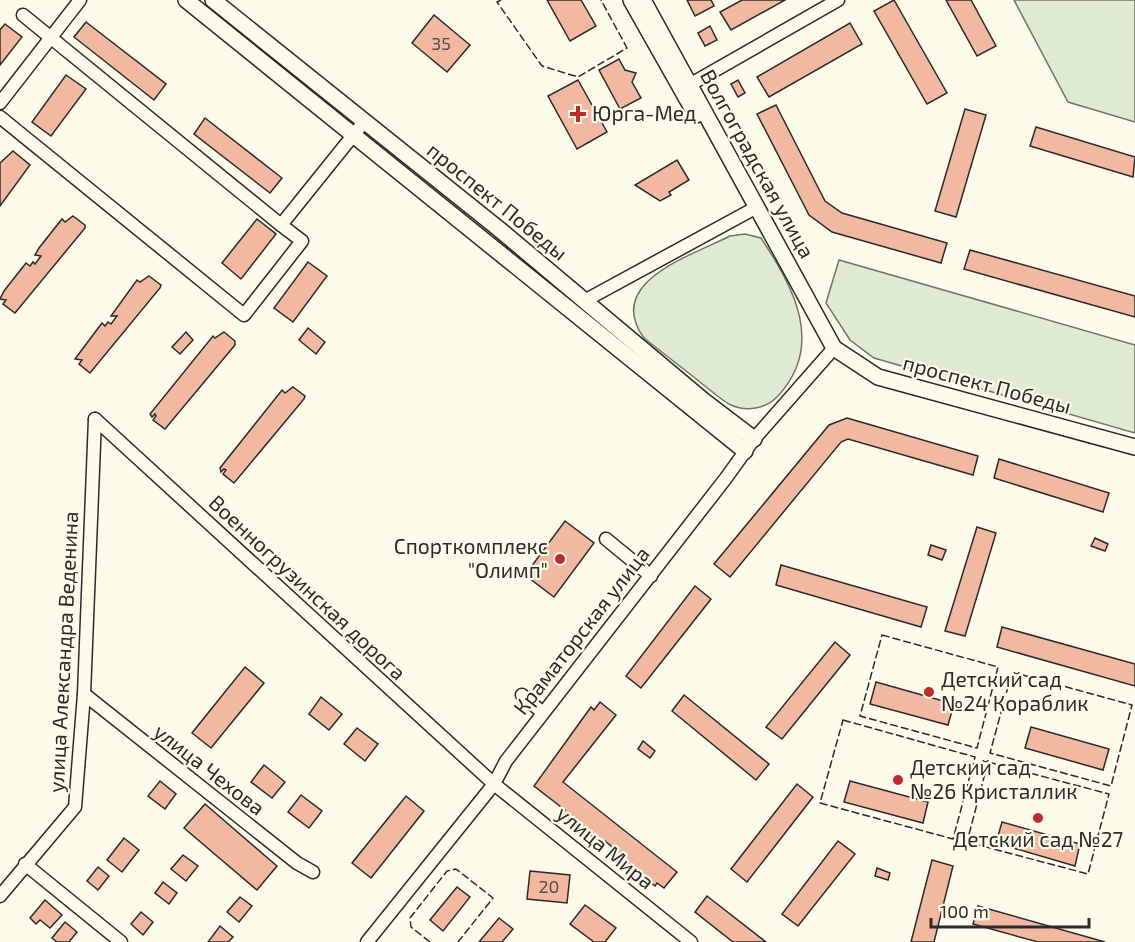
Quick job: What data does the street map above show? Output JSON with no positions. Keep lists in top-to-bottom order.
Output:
{
  "streets": {
    "main road": ["Волгоградская улица", "проспект Победы"],
    "street": [
      "Военногрузинская дорога",
      "Краматорская улица",
      "улица Александра Веденина",
      "улица Чехова",
      "улица Мира"
    ]
  },
  "crossings": [
    ["Волгоградская улица", "проспект Победы"],
    ["Волгоградская улица", "Краматорская улица"],
    ["проспект Победы", "Краматорская улица"],
    ["Военногрузинская дорога", "Краматорская улица"],
    ["Военногрузинская дорога", "улица Александра Веденина"],
    ["Военногрузинская дорога", "улица Мира"],
    ["Краматорская улица", "улица Мира"],
    ["улица Александра Веденина", "улица Чехова"]
  ],
  "places": {
    "health": ["Юрга-Мед"],
    "other": [
      "Спорткомплекс \"Олимп\"",
      "Детский сад №24 Кораблик",
      "Детский сад №26 Кристаллик",
      "Детский сад №27"
    ]
  },
  "house_numbers": ["35", "20"],
  "scale_bar": "100 m"
}
